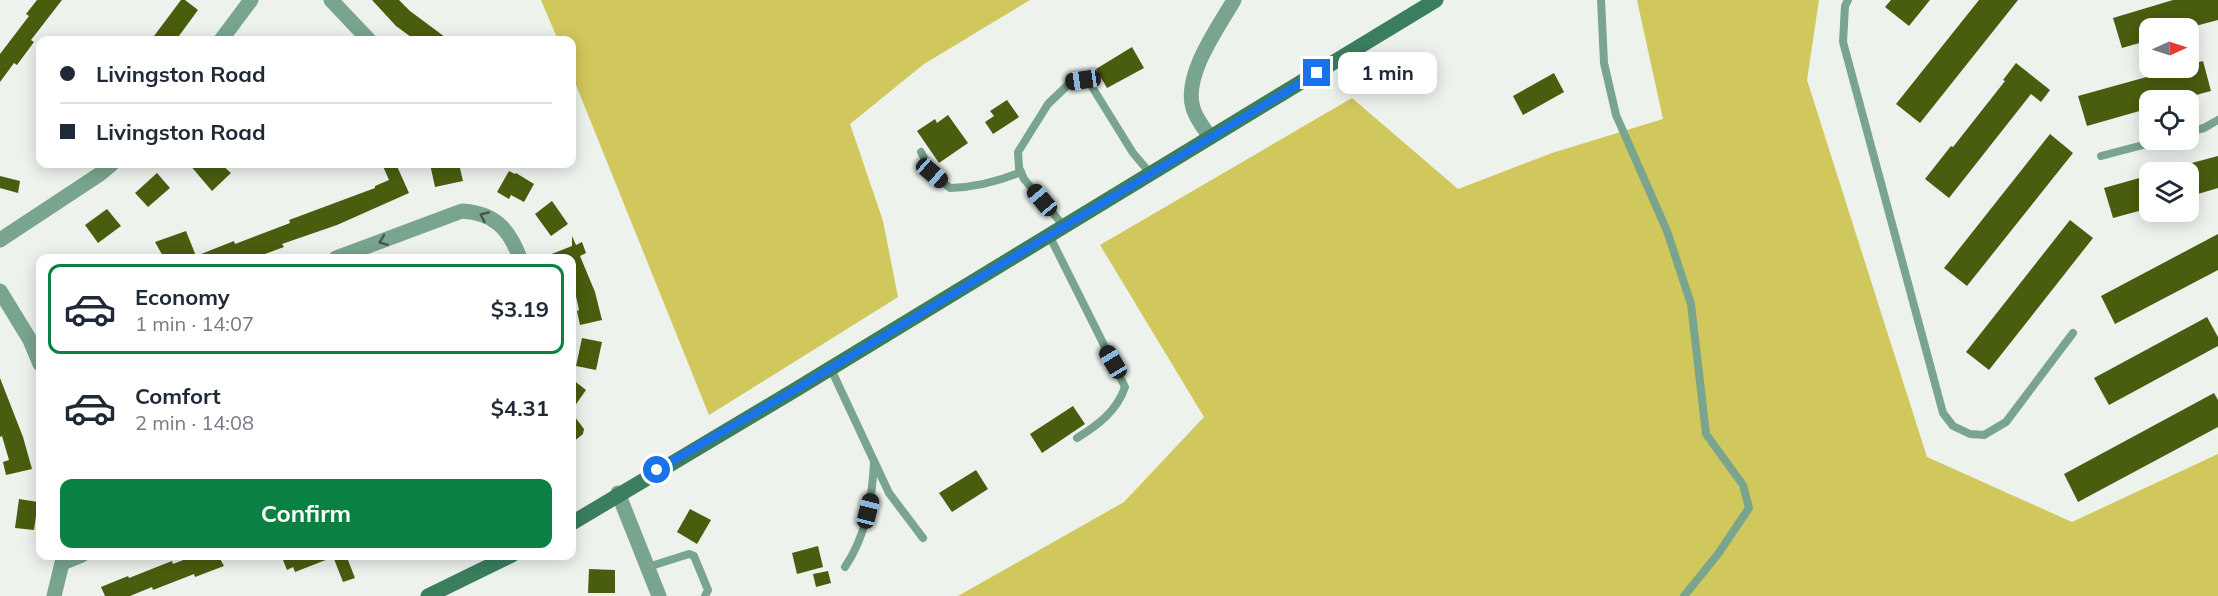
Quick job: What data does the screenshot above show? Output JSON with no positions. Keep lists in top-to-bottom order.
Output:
{
  "north": "right",
  "page": {
    "banner": ["Livingston Road", "Livingston Road"],
    "bubble": "1 min",
    "list": [
      {
        "name": "Economy",
        "note": "1 min · 14:07",
        "value": "$3.19"
      },
      {
        "name": "Comfort",
        "note": "2 min · 14:08",
        "value": "$4.31"
      }
    ],
    "buttons": "Confirm"
  }
}
